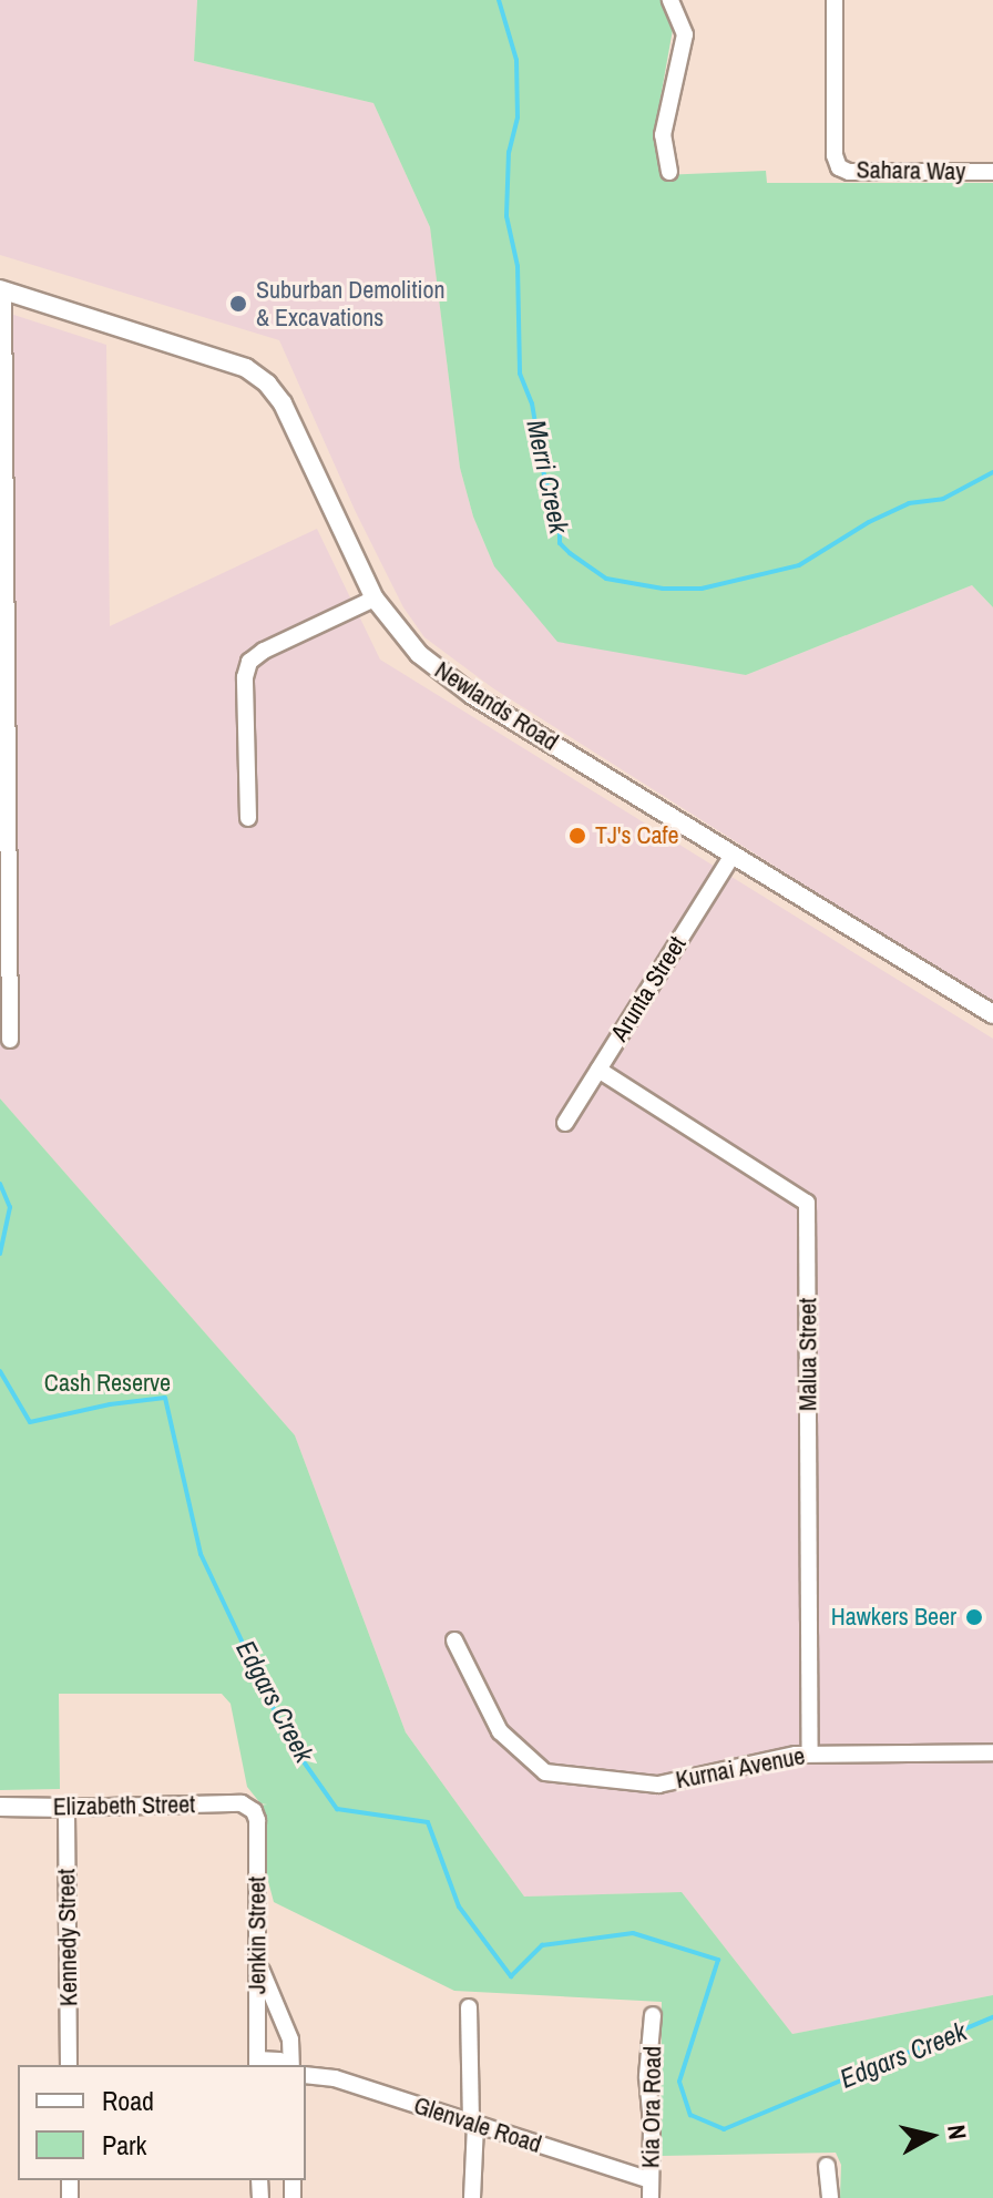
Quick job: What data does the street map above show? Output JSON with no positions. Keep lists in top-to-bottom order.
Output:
{
  "streets": {
    "street": [
      "Sahara Way",
      "Newlands Road",
      "Arunta Street",
      "Malua Street",
      "Kurnai Avenue",
      "Elizabeth Street",
      "Jenkin Street",
      "Kennedy Street",
      "Kia Ora Road",
      "Glenvale Road"
    ]
  },
  "crossings": [
    ["Newlands Road", "Arunta Street"],
    ["Arunta Street", "Malua Street"],
    ["Malua Street", "Kurnai Avenue"],
    ["Elizabeth Street", "Jenkin Street"],
    ["Elizabeth Street", "Kennedy Street"],
    ["Kia Ora Road", "Glenvale Road"]
  ],
  "water": ["Merri Creek", "Edgars Creek"],
  "parks": ["Cash Reserve"],
  "places": ["Suburban Demolition & Excavations", "TJ's Cafe", "Hawkers Beer"],
  "legend": ["Road", "Park"],
  "north": "right"
}
